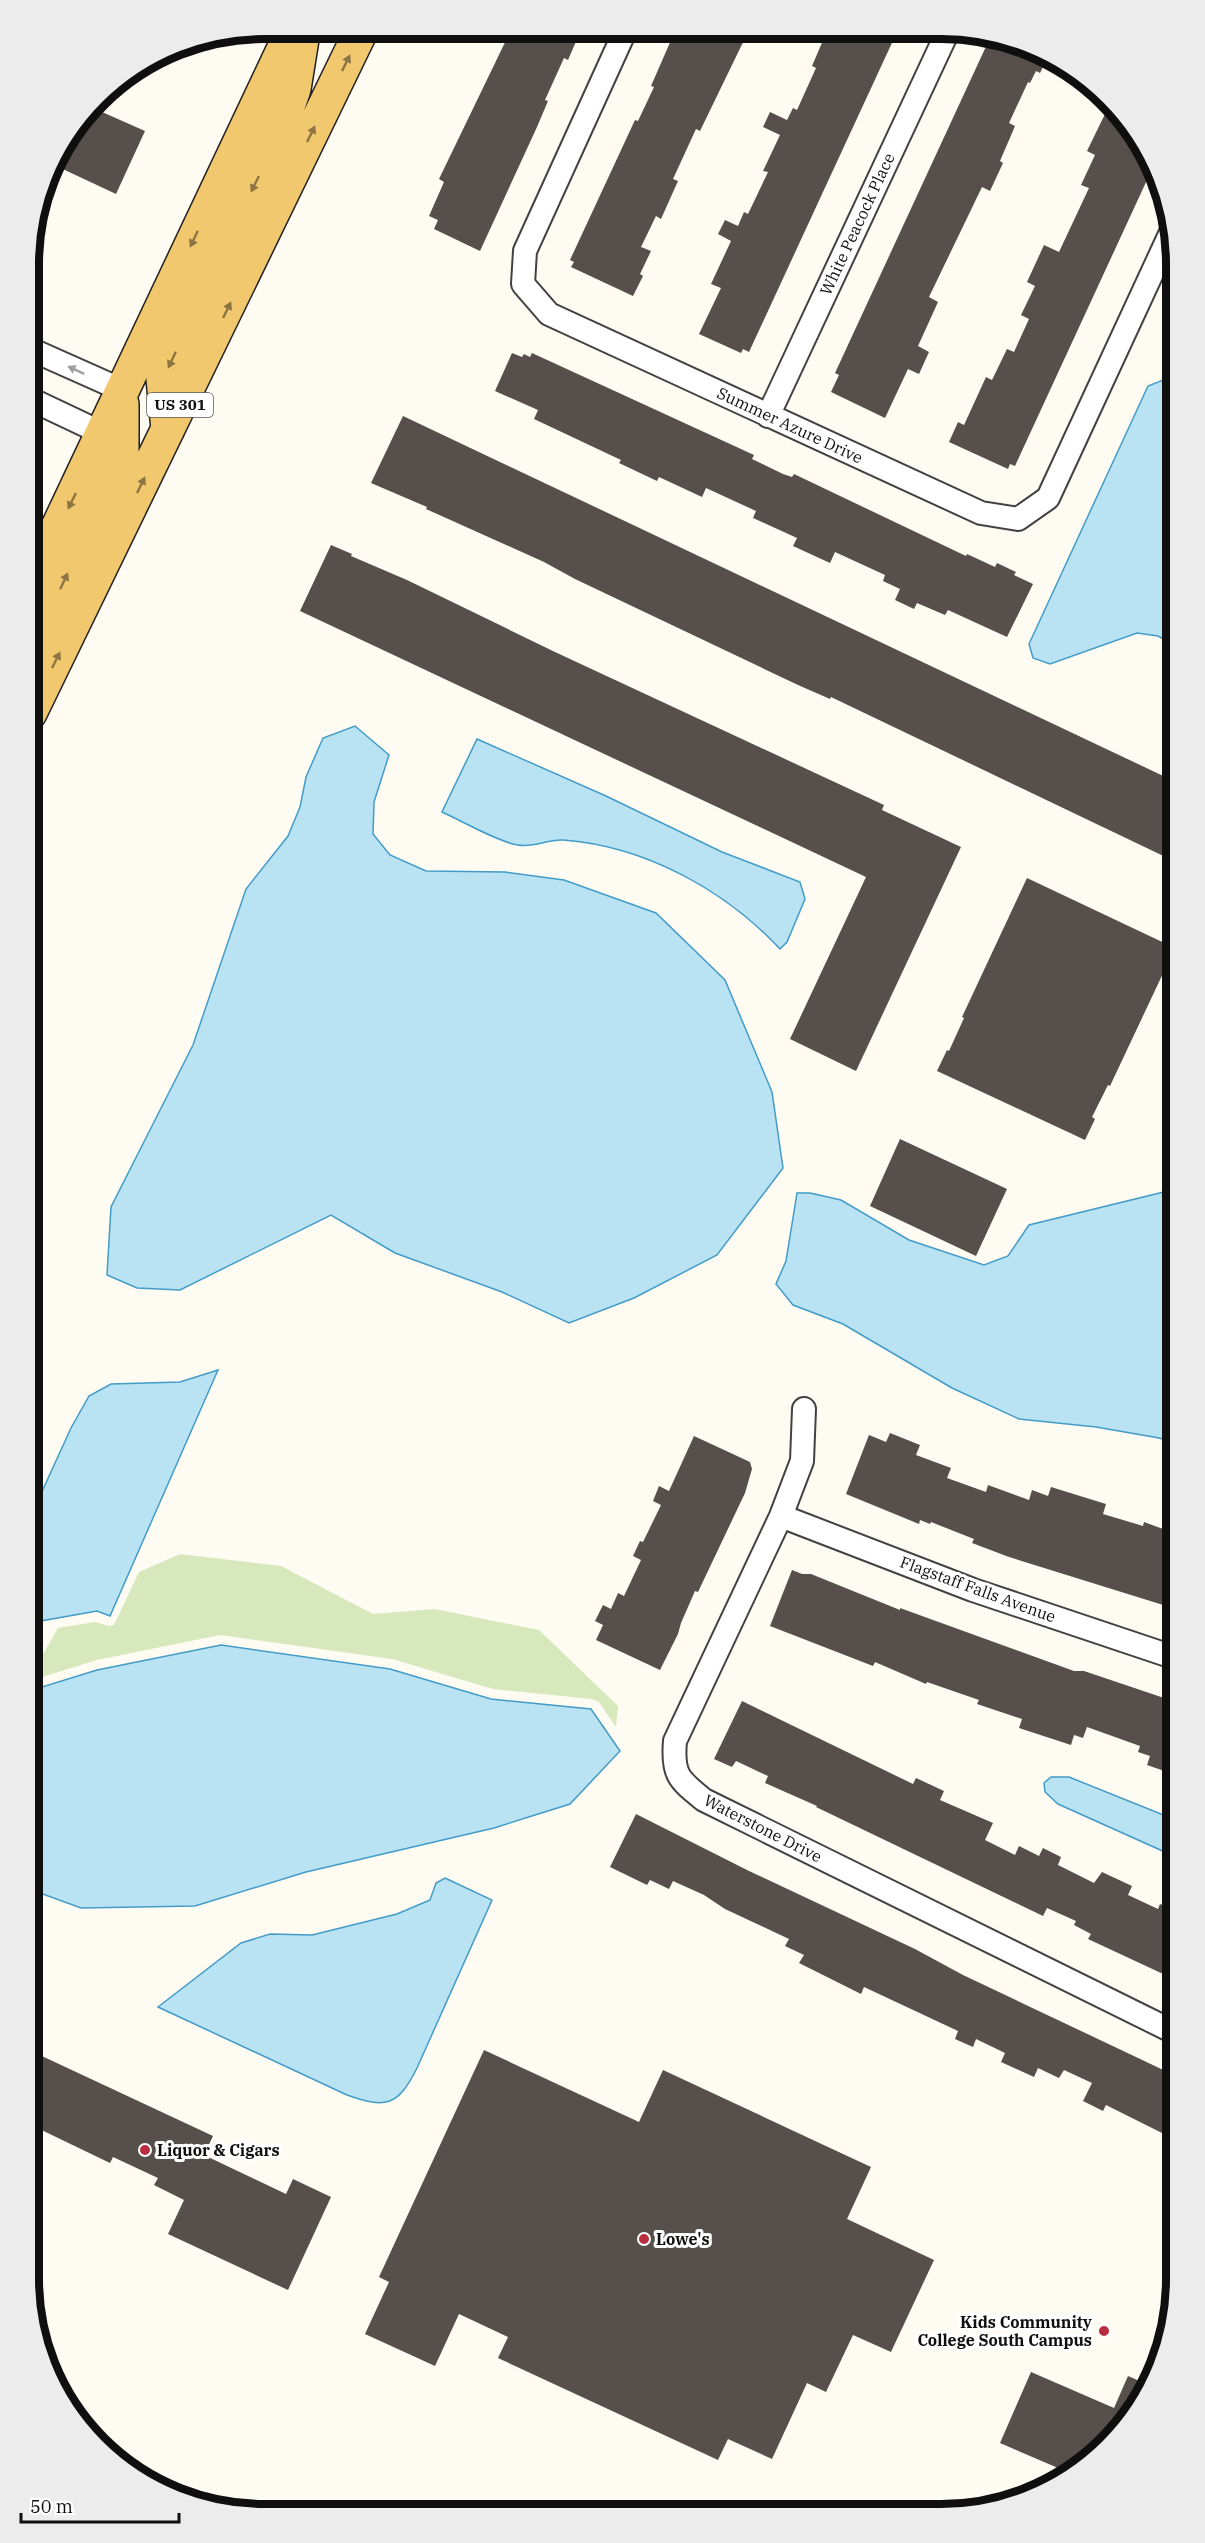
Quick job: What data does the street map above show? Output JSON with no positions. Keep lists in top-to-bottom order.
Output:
{
  "streets": {
    "main road": ["US 301"],
    "street": [
      "White Peacock Place",
      "Summer Azure Drive",
      "Flagstaff Falls Avenue",
      "Waterstone Drive"
    ]
  },
  "crossings": [
    ["White Peacock Place", "Summer Azure Drive"],
    ["Flagstaff Falls Avenue", "Waterstone Drive"]
  ],
  "places": ["Liquor & Cigars", "Lowe's", "Kids Community College South Campus"],
  "scale_bar": "50 m"
}
